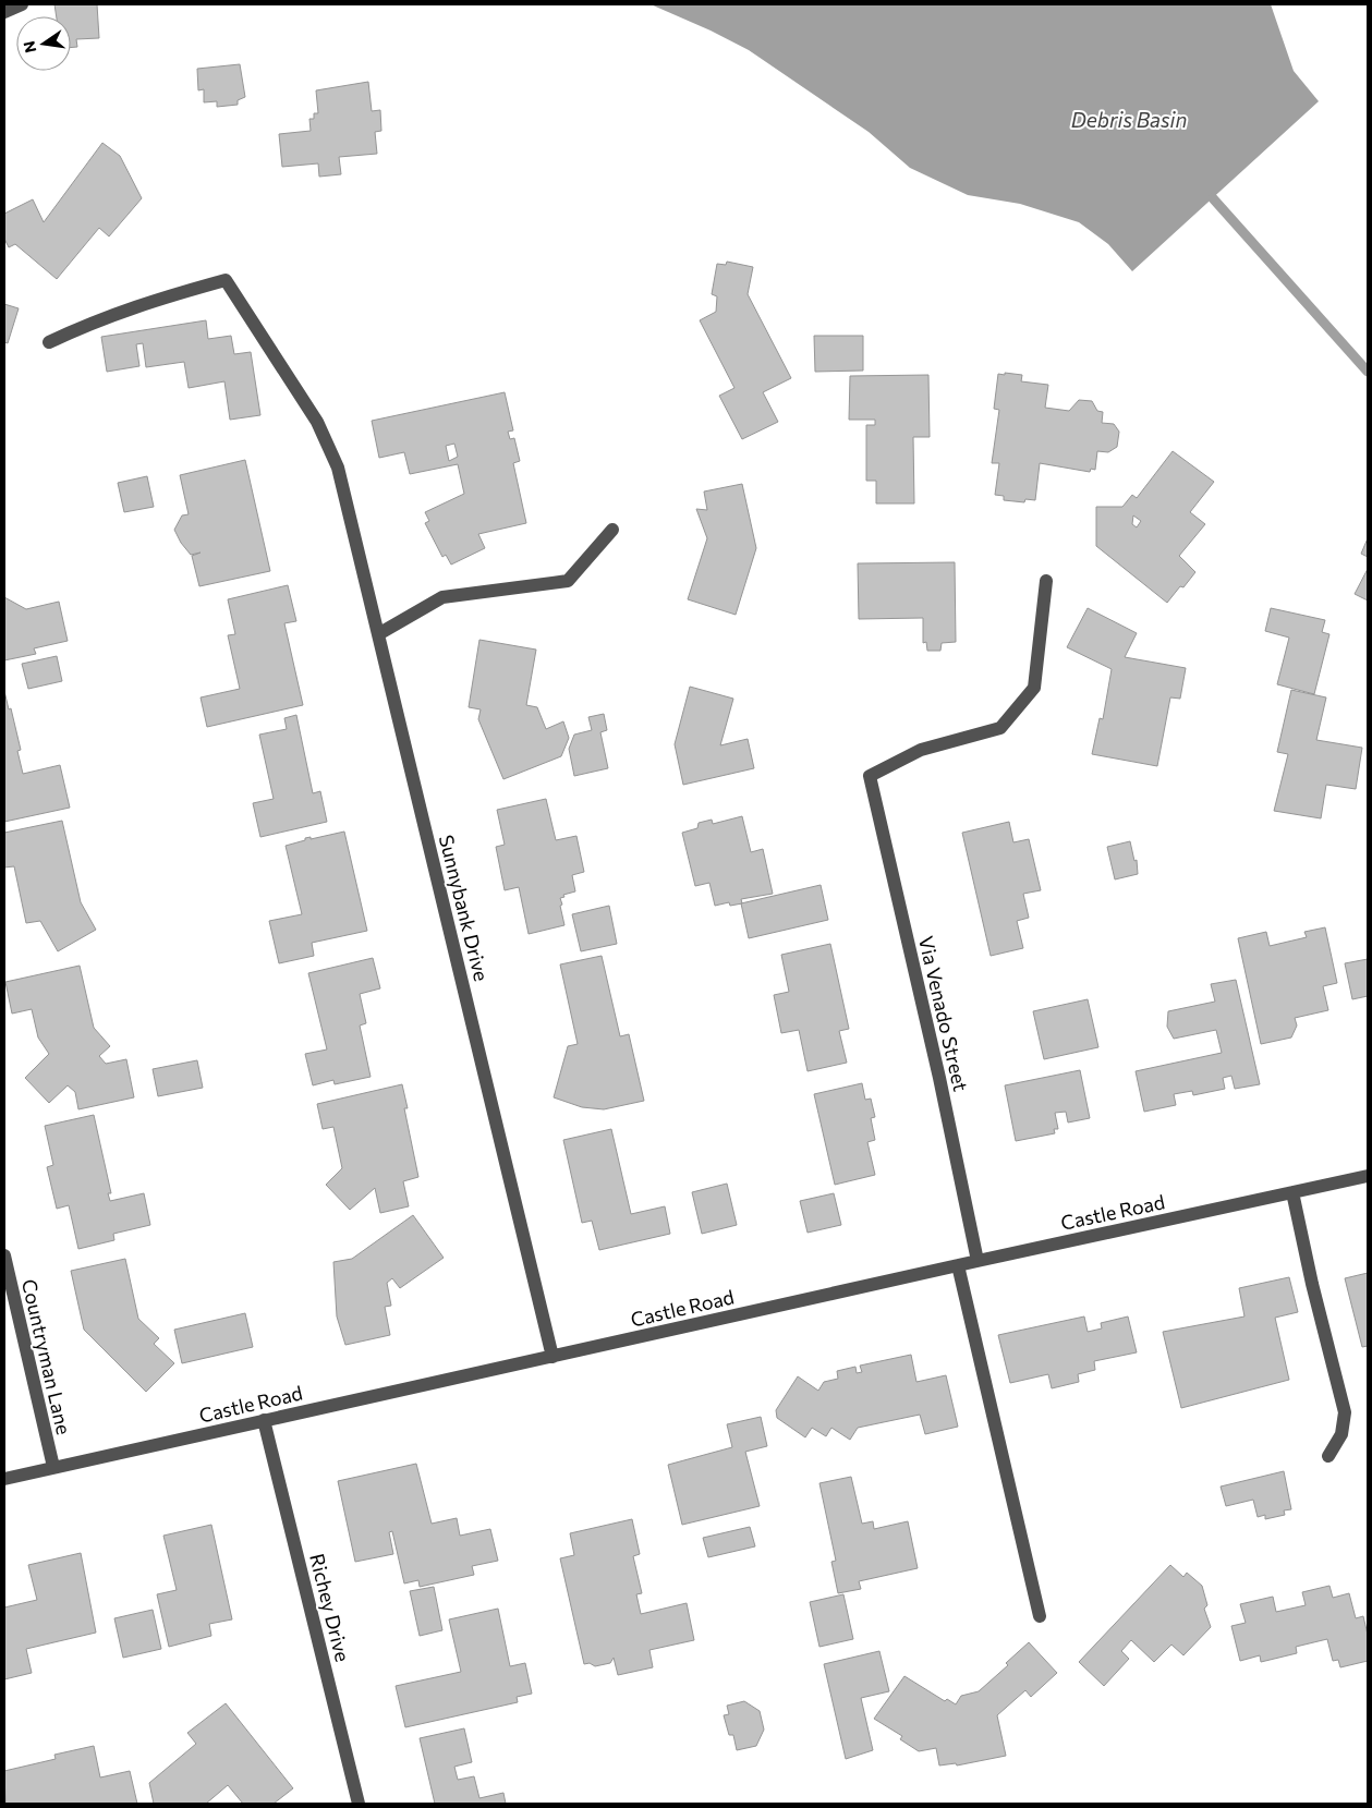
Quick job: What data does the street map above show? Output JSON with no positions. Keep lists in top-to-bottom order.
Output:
{
  "streets": {
    "street": [
      "Sunnybank Drive",
      "Via Venado Street",
      "Castle Road",
      "Countryman Lane",
      "Richey Drive"
    ]
  },
  "crossings": [
    ["Sunnybank Drive", "Castle Road"],
    ["Via Venado Street", "Castle Road"],
    ["Castle Road", "Countryman Lane"],
    ["Castle Road", "Richey Drive"]
  ],
  "water": ["Debris Basin"],
  "north": "left"
}
